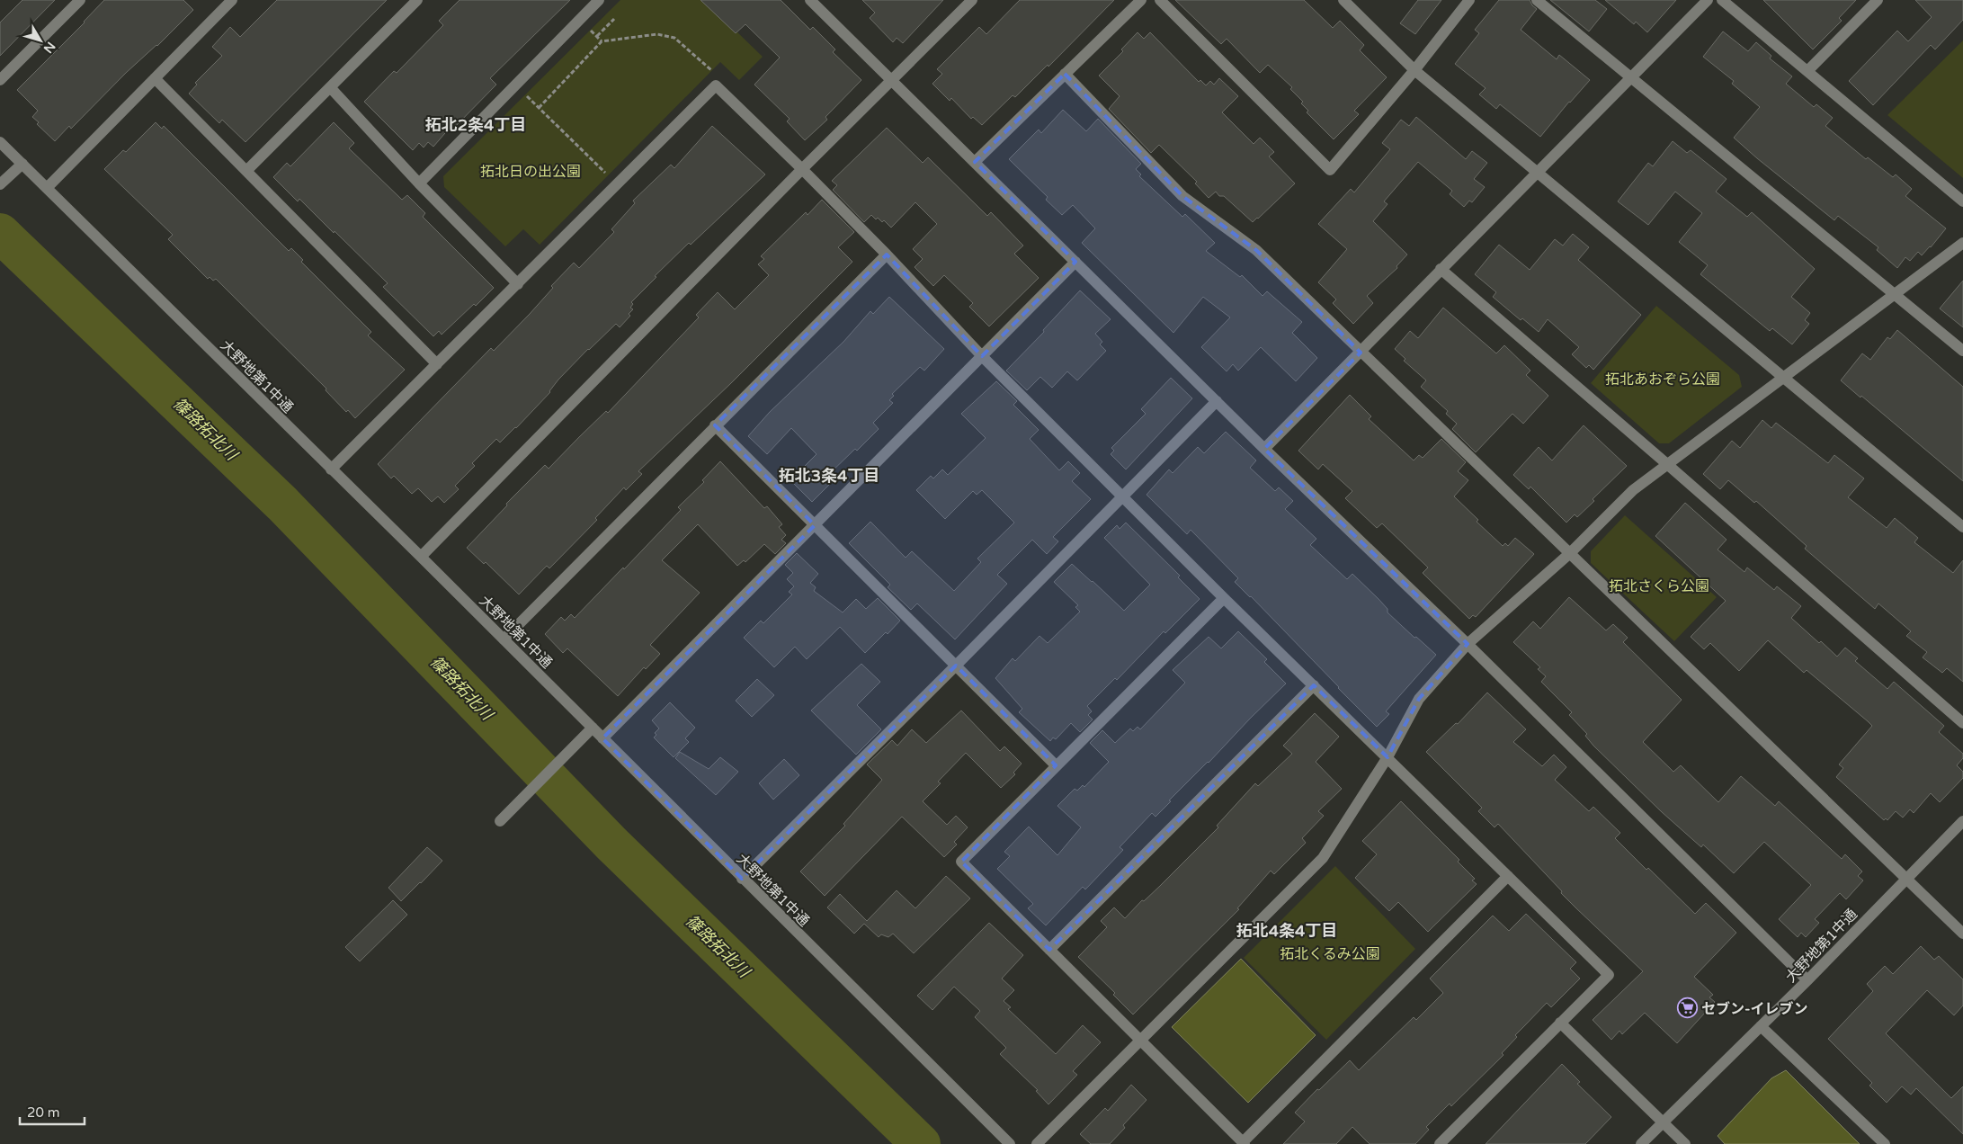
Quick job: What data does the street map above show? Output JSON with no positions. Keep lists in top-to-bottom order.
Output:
{
  "streets": {
    "street": ["大野地第1中通"]
  },
  "districts": ["拓北2条4丁目", "拓北3条4丁目", "拓北4条4丁目"],
  "water": ["篠路拓北川"],
  "parks": [
    "拓北日の出公園",
    "拓北あおぞら公園",
    "拓北さくら公園",
    "拓北くるみ公園"
  ],
  "places": {
    "supermarket": ["セブン-イレブン"]
  },
  "scale_bar": "20 m",
  "north": "bottom right"
}
